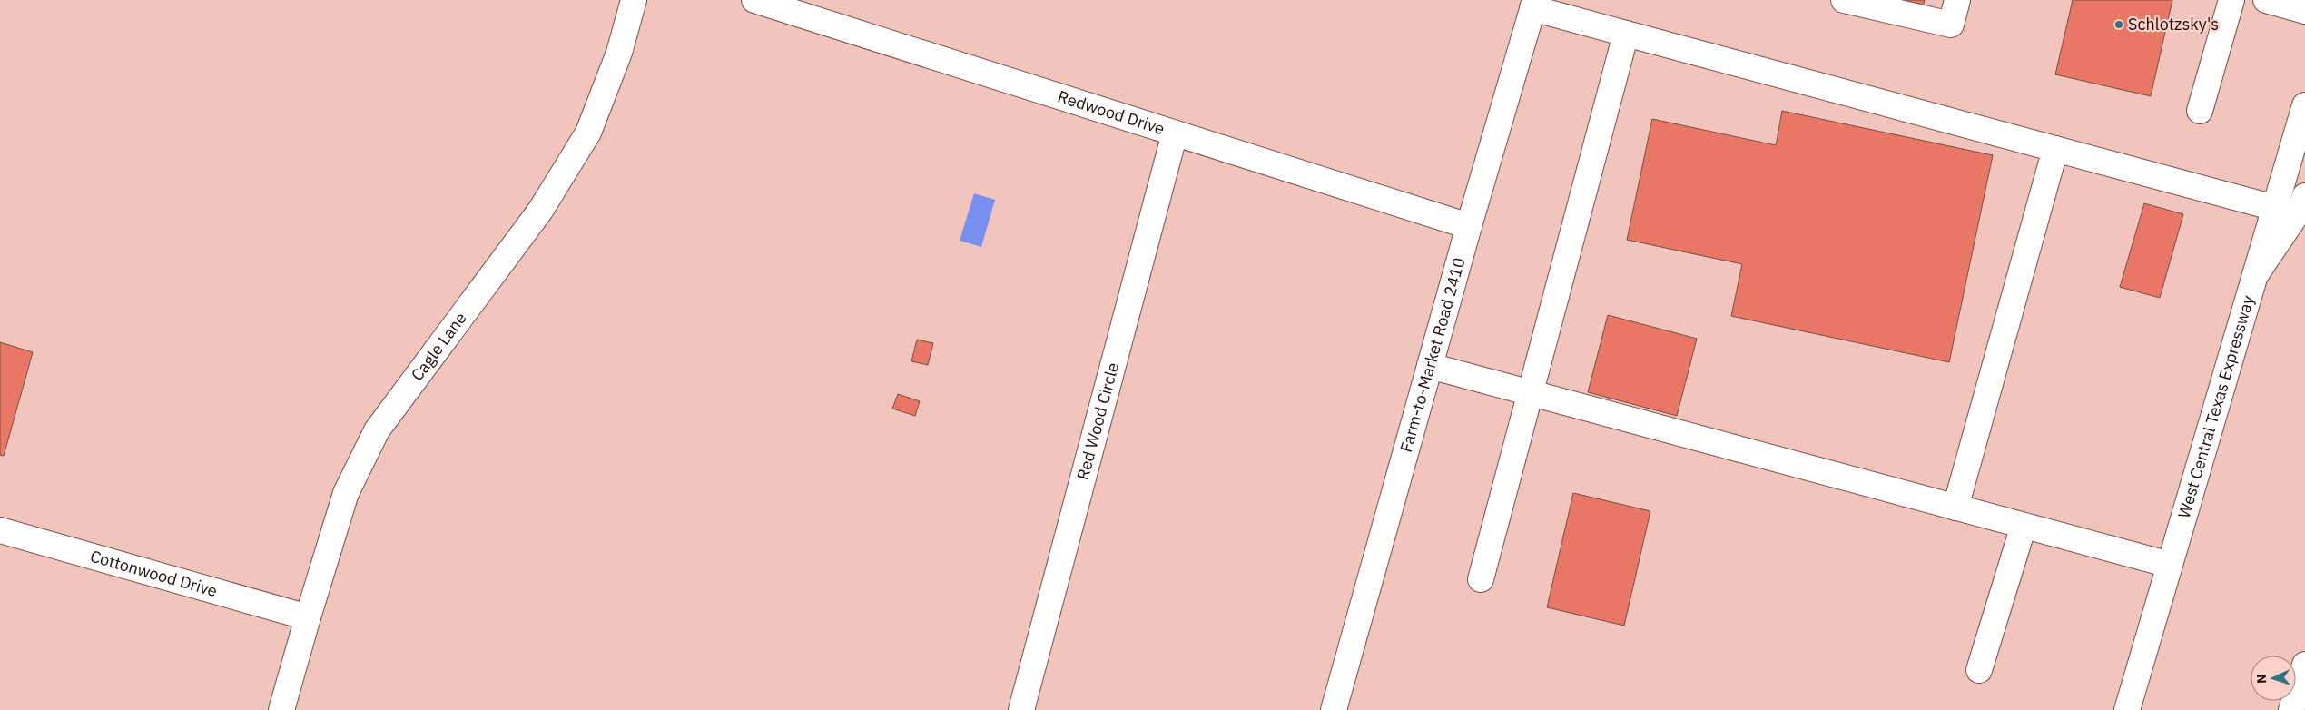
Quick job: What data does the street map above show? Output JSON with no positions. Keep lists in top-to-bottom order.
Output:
{
  "streets": {
    "main road": [
      "Redwood Drive",
      "Cagle Lane",
      "Farm-to-Market Road 2410",
      "West Central Texas Expressway",
      "Red Wood Circle",
      "Cottonwood Drive"
    ]
  },
  "crossings": [
    ["Redwood Drive", "Farm-to-Market Road 2410"],
    ["Redwood Drive", "Red Wood Circle"],
    ["Cagle Lane", "Cottonwood Drive"]
  ],
  "places": ["Schlotzsky's"],
  "north": "left"
}
